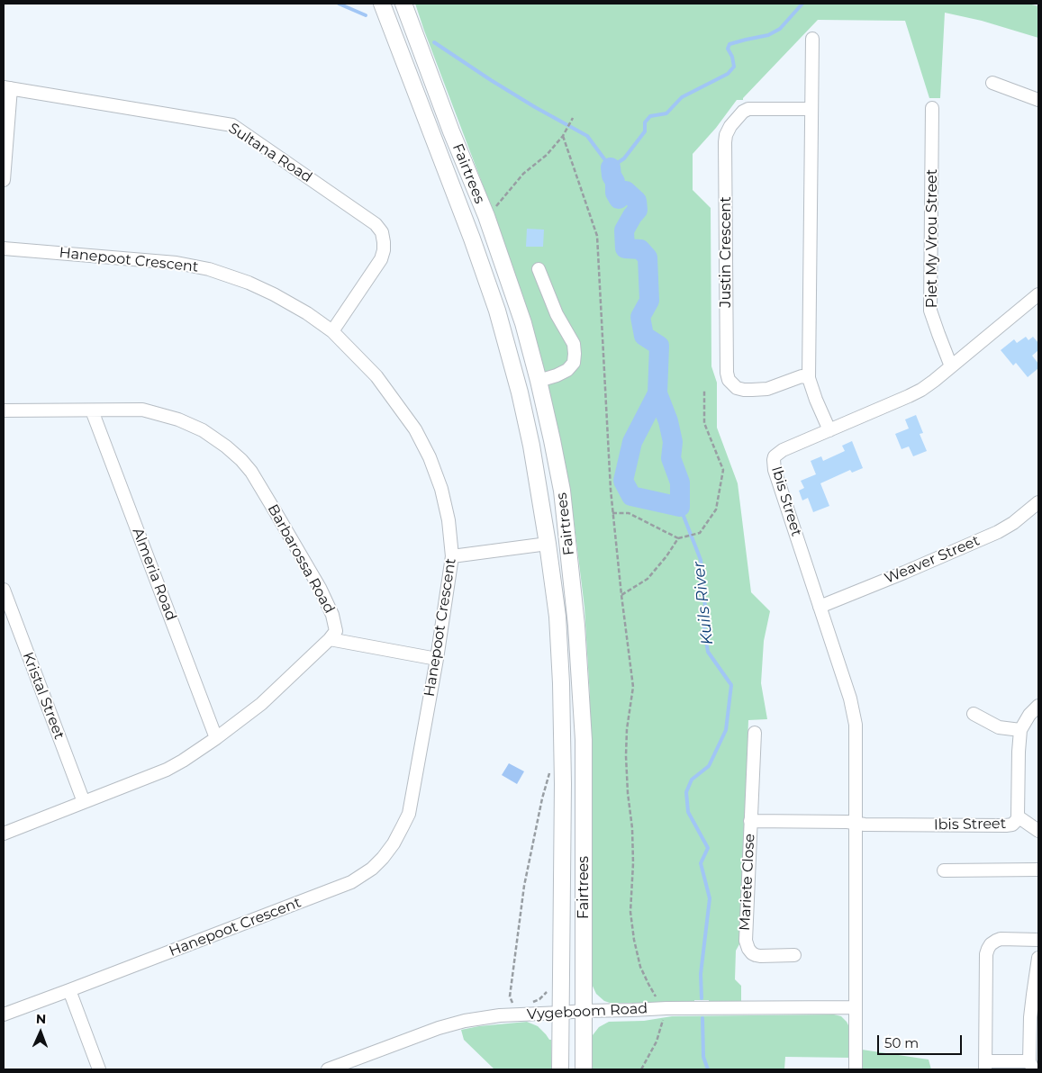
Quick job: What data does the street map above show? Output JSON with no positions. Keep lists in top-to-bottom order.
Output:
{
  "streets": {
    "main road": ["Fairtrees"],
    "street": [
      "Sultana Road",
      "Piet My Vrou Street",
      "Justin Crescent",
      "Hanepoot Crescent",
      "Ibis Street",
      "Barbarossa Road",
      "Weaver Street",
      "Almeria Road",
      "Kristal Street",
      "Mariete Close",
      "Vygeboom Road"
    ]
  },
  "crossings": [
    ["Sultana Road", "Hanepoot Crescent"],
    ["Fairtrees", "Vygeboom Road"],
    ["Piet My Vrou Street", "Ibis Street"],
    ["Ibis Street", "Weaver Street"],
    ["Ibis Street", "Mariete Close"],
    ["Ibis Street", "Vygeboom Road"],
    ["Barbarossa Road", "Almeria Road"]
  ],
  "water": ["Kuils River"],
  "scale_bar": "50 m",
  "north": "top"
}
